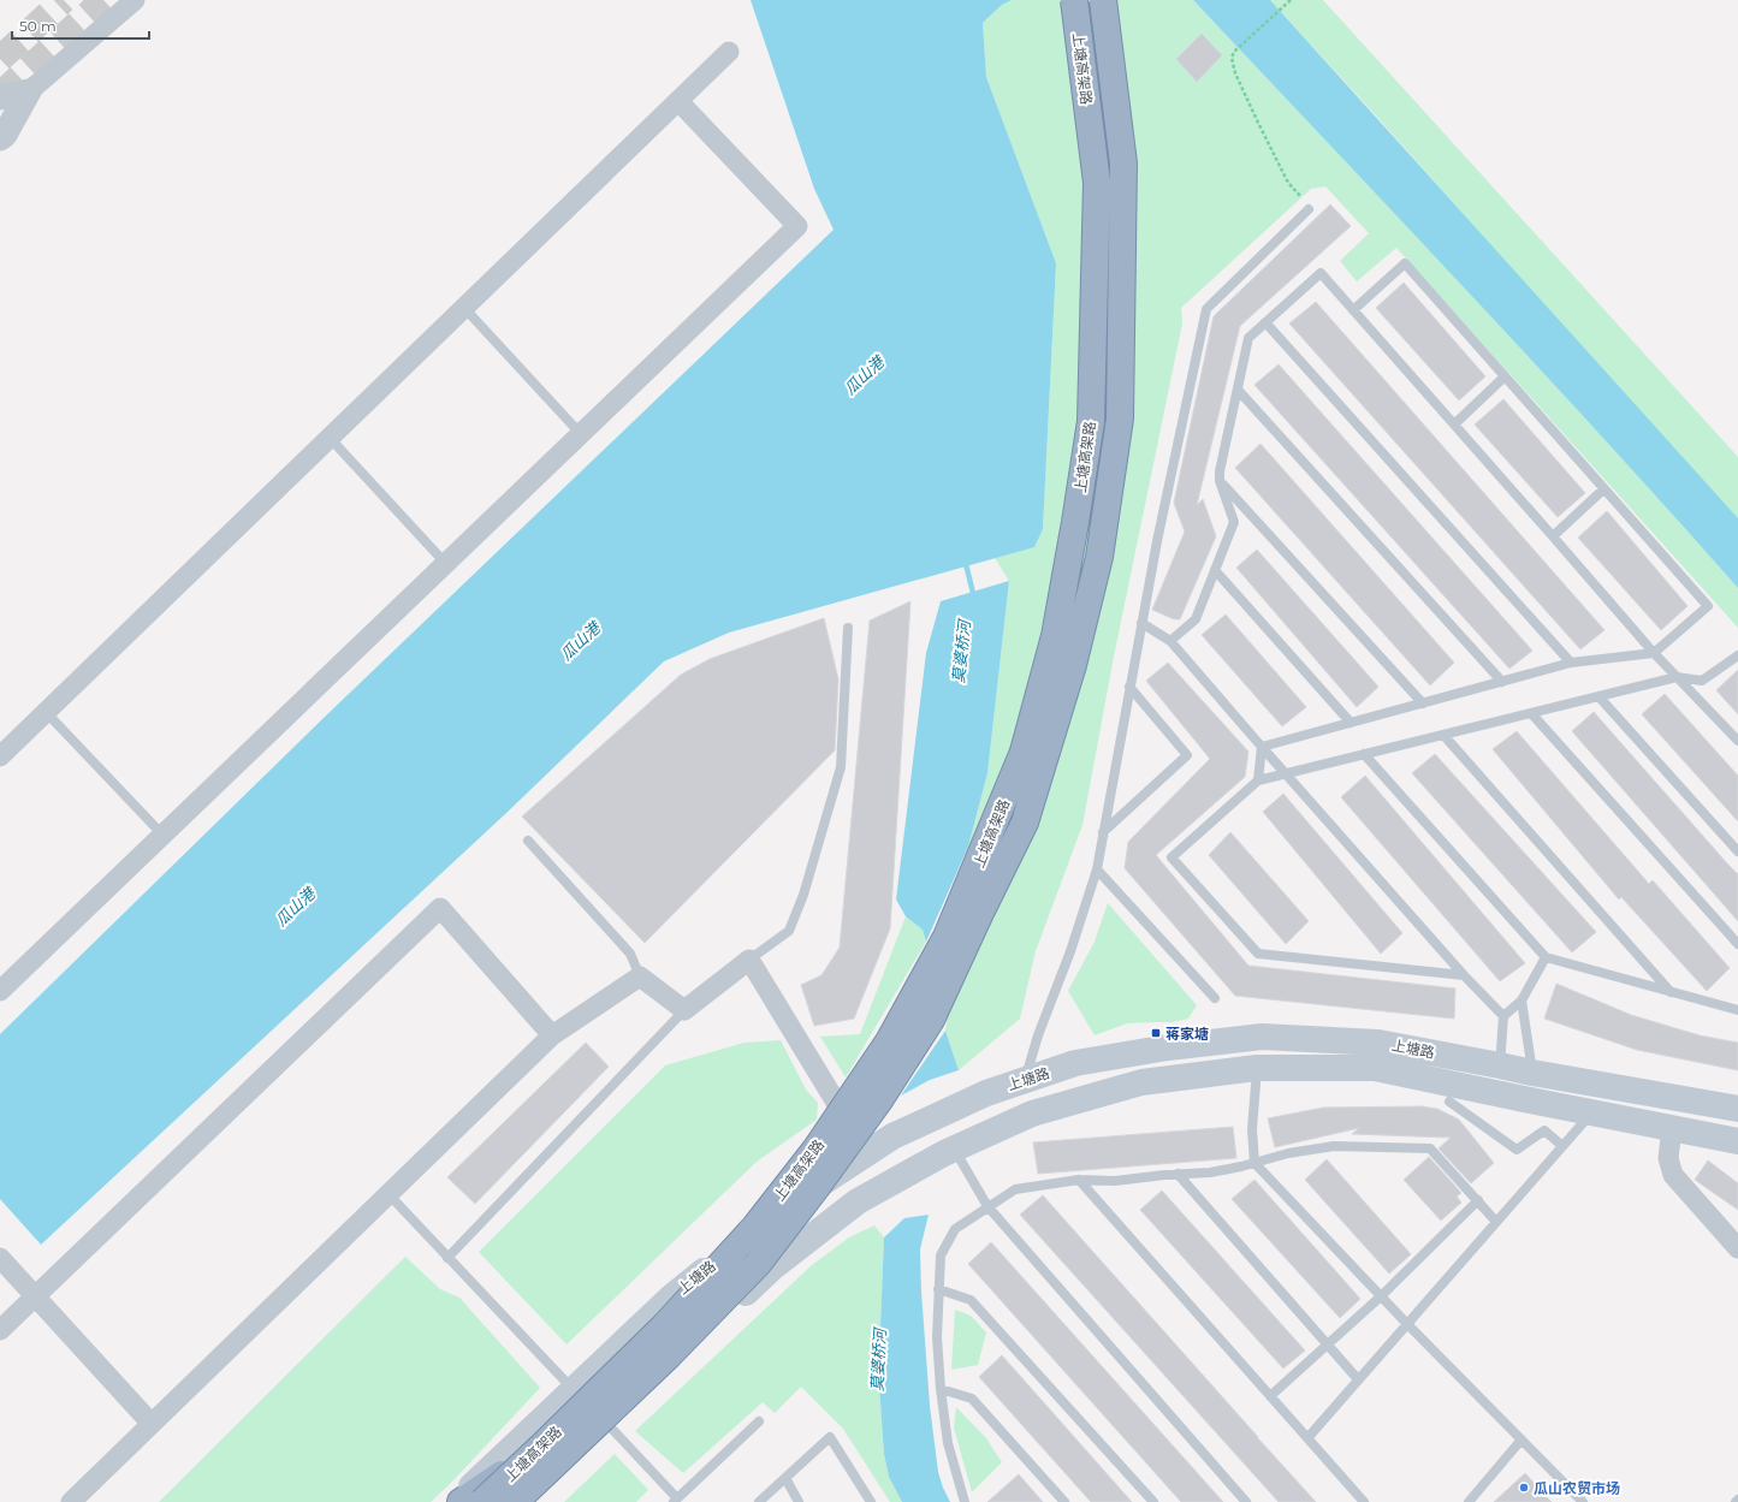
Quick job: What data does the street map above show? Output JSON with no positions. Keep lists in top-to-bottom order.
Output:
{
  "streets": {
    "highway": ["上塘高架路"],
    "main road": ["上塘路"]
  },
  "crossings": [
    ["上塘高架路", "上塘路"]
  ],
  "water": ["瓜山港", "莫婆桥河"],
  "places": {
    "transit": ["蒋家塘"],
    "other": ["瓜山农贸市场"]
  },
  "scale_bar": "50 m"
}
